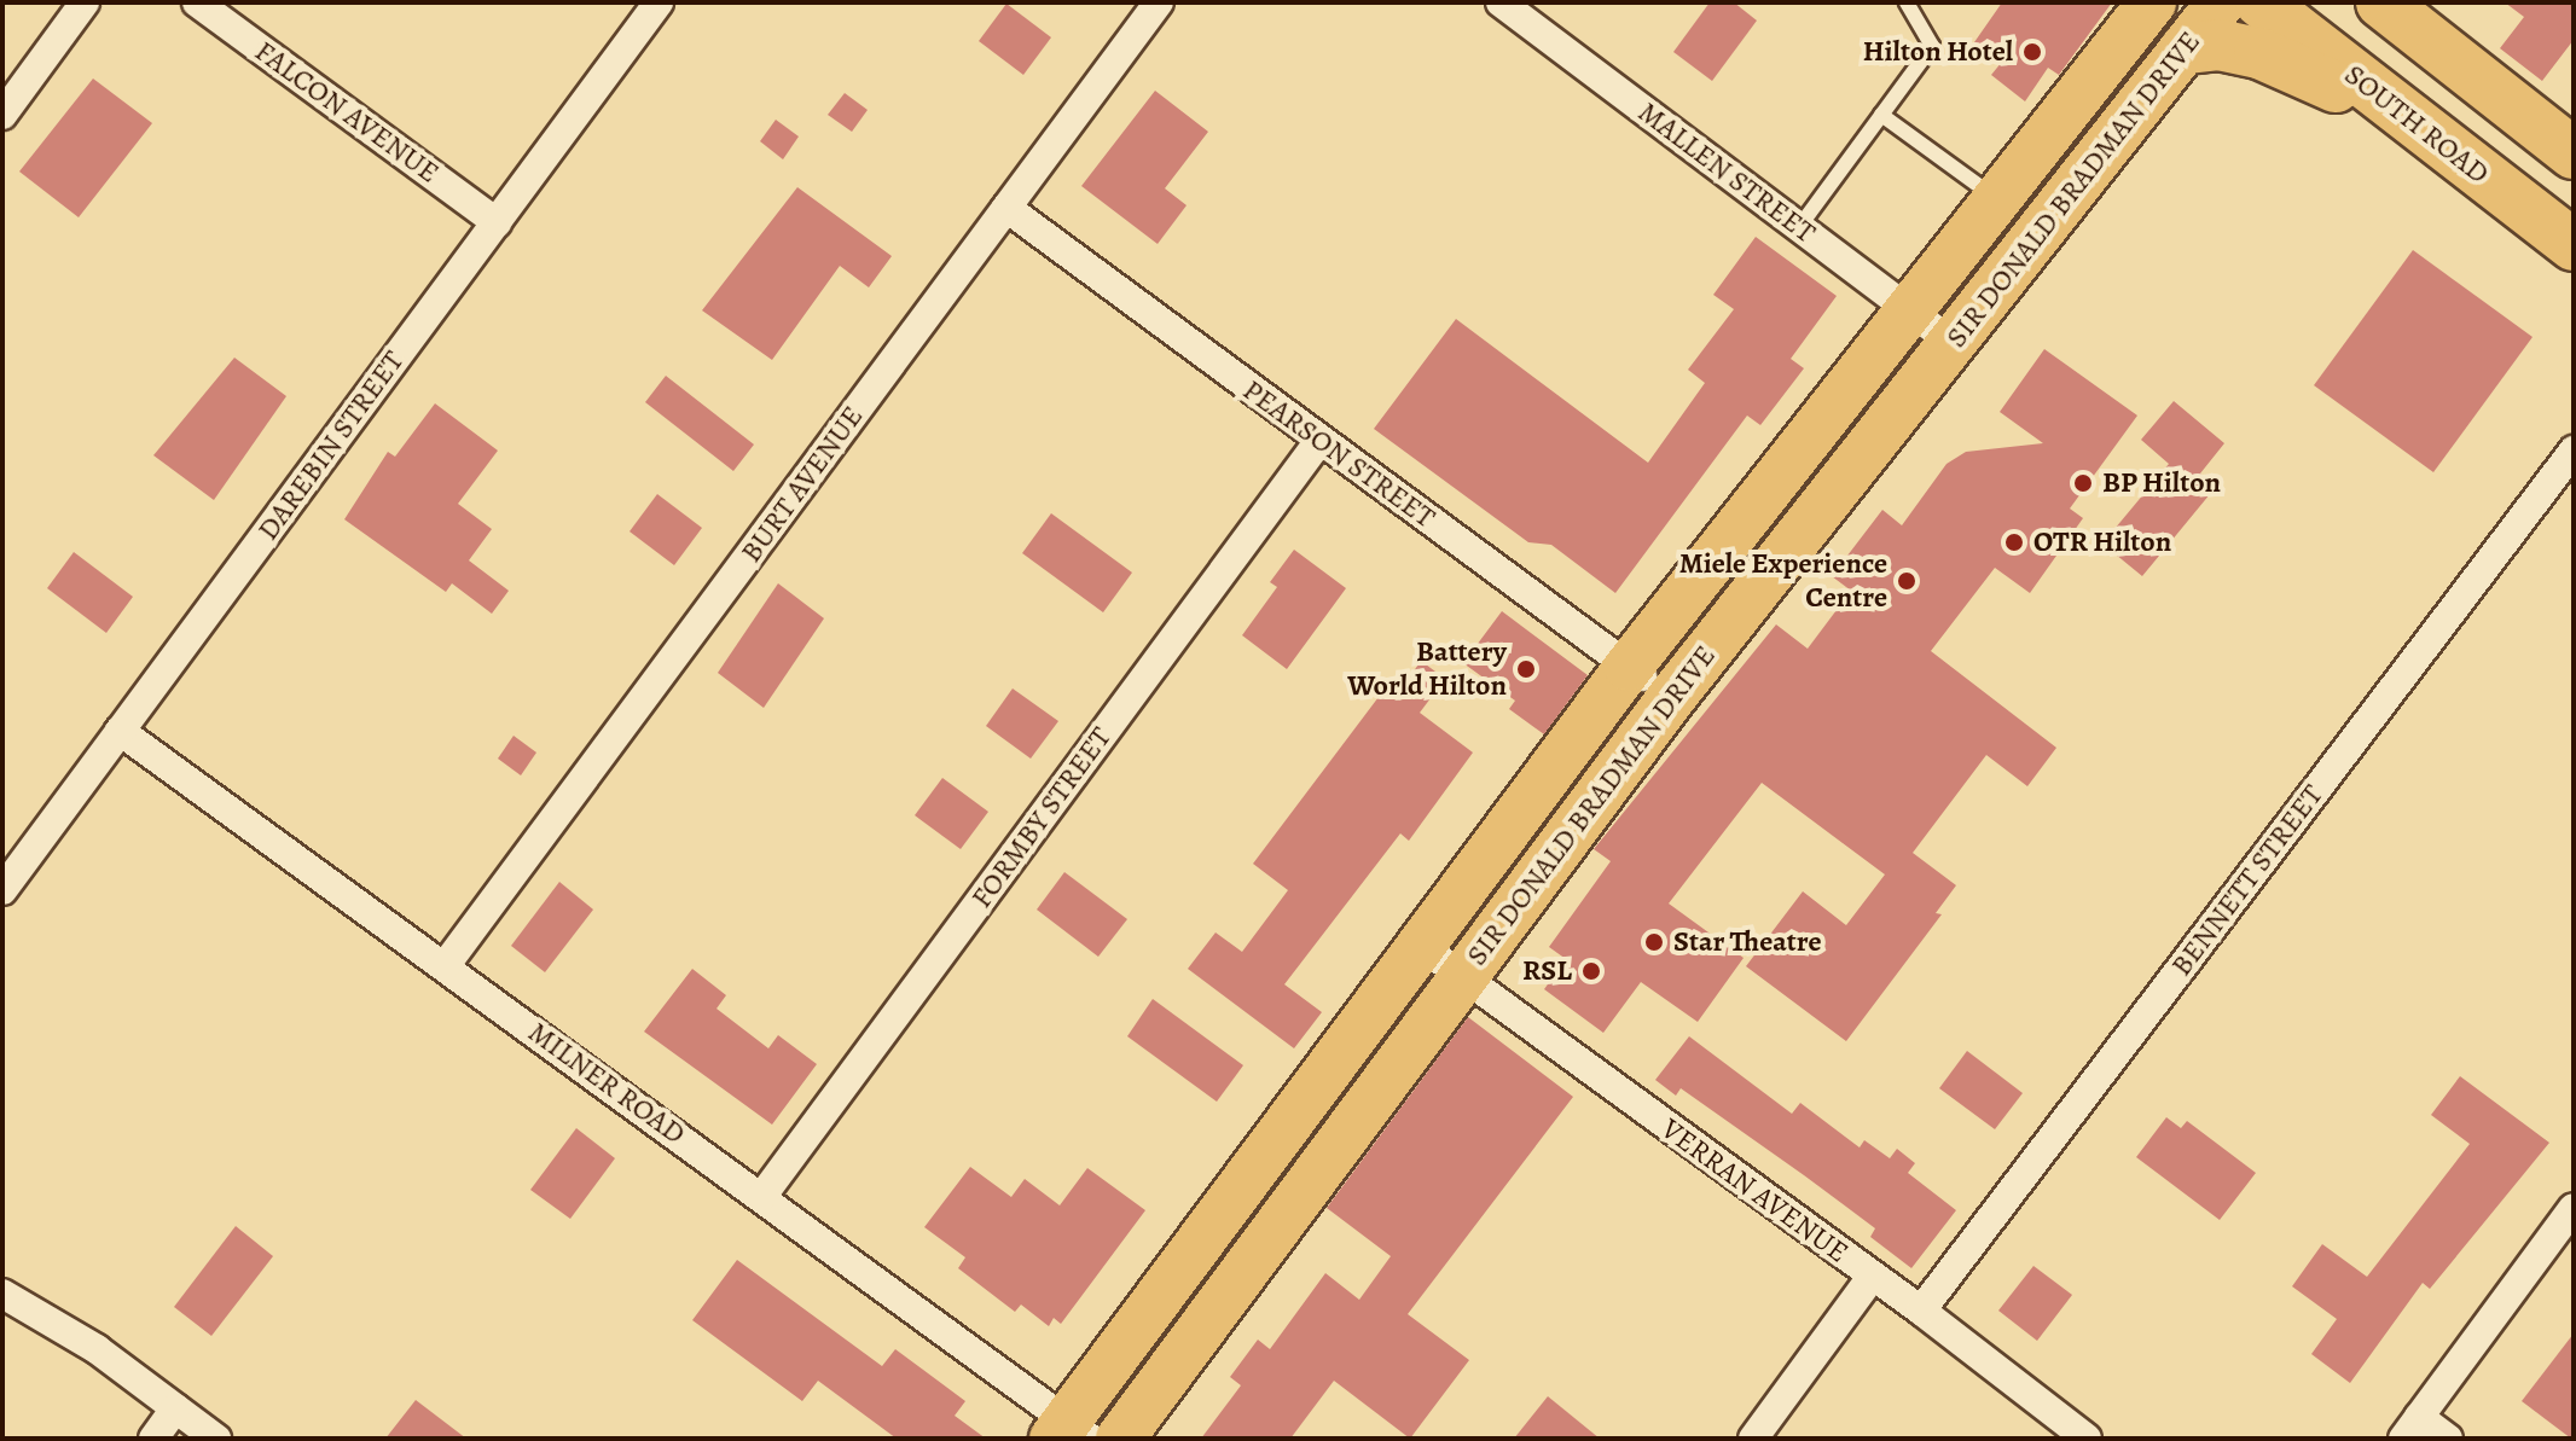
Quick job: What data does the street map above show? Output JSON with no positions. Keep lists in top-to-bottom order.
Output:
{
  "streets": {
    "highway": ["SOUTH ROAD"],
    "main road": ["SIR DONALD BRADMAN DRIVE"],
    "street": [
      "FALCON AVENUE",
      "MALLEN STREET",
      "DAREBIN STREET",
      "PEARSON STREET",
      "BURT AVENUE",
      "FORMBY STREET",
      "BENNETT STREET",
      "MILNER ROAD",
      "VERRAN AVENUE"
    ]
  },
  "crossings": [
    ["FALCON AVENUE", "DAREBIN STREET"],
    ["MALLEN STREET", "SIR DONALD BRADMAN DRIVE"],
    ["SIR DONALD BRADMAN DRIVE", "PEARSON STREET"],
    ["SIR DONALD BRADMAN DRIVE", "MILNER ROAD"],
    ["SIR DONALD BRADMAN DRIVE", "VERRAN AVENUE"],
    ["DAREBIN STREET", "MILNER ROAD"],
    ["PEARSON STREET", "BURT AVENUE"],
    ["PEARSON STREET", "FORMBY STREET"],
    ["BURT AVENUE", "MILNER ROAD"],
    ["FORMBY STREET", "MILNER ROAD"],
    ["BENNETT STREET", "VERRAN AVENUE"]
  ],
  "places": [
    "Hilton Hotel",
    "BP Hilton",
    "OTR Hilton",
    "Miele Experience Centre",
    "Battery World Hilton",
    "Star Theatre",
    "RSL"
  ]
}
